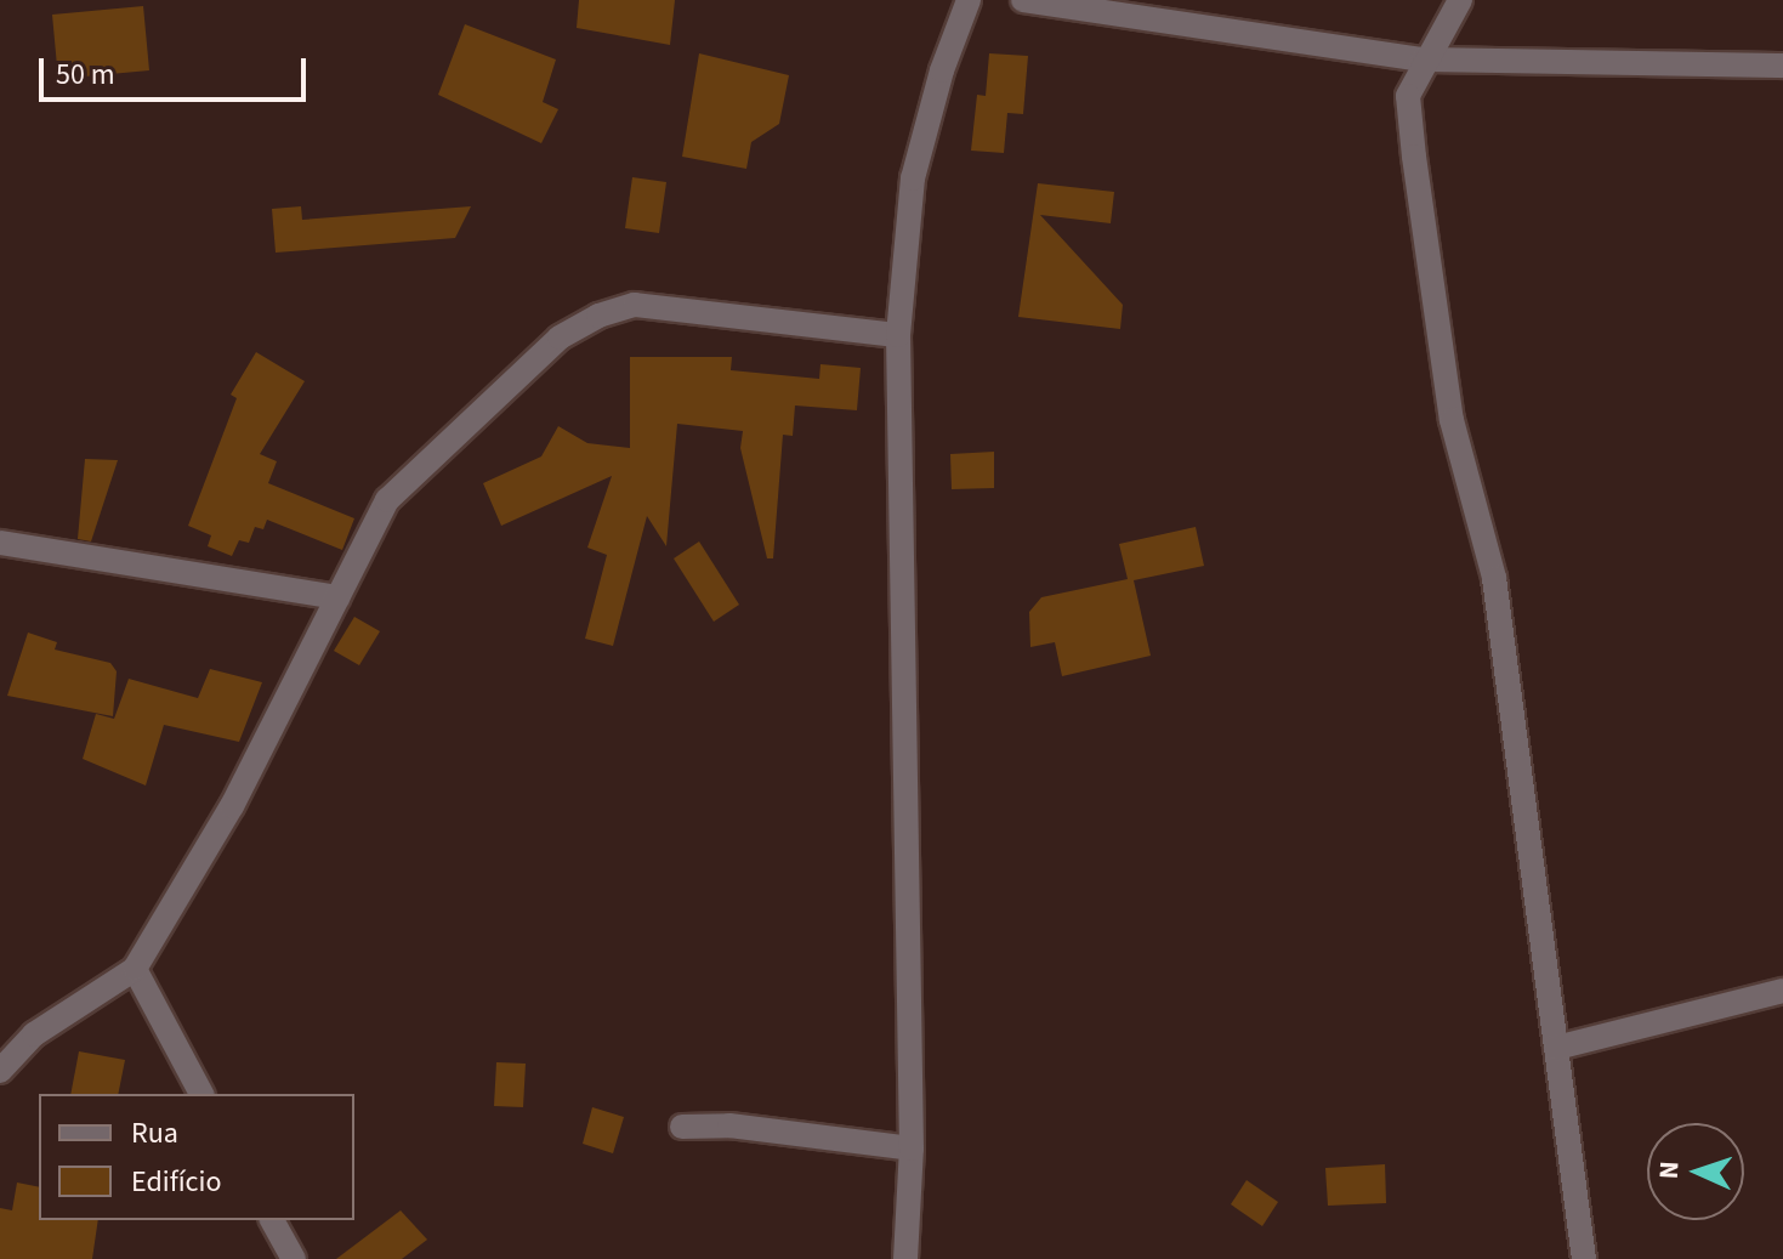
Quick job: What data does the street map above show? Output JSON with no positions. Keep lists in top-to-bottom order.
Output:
{
  "legend": ["Rua", "Edifício"],
  "scale_bar": "50 m",
  "north": "left"
}
